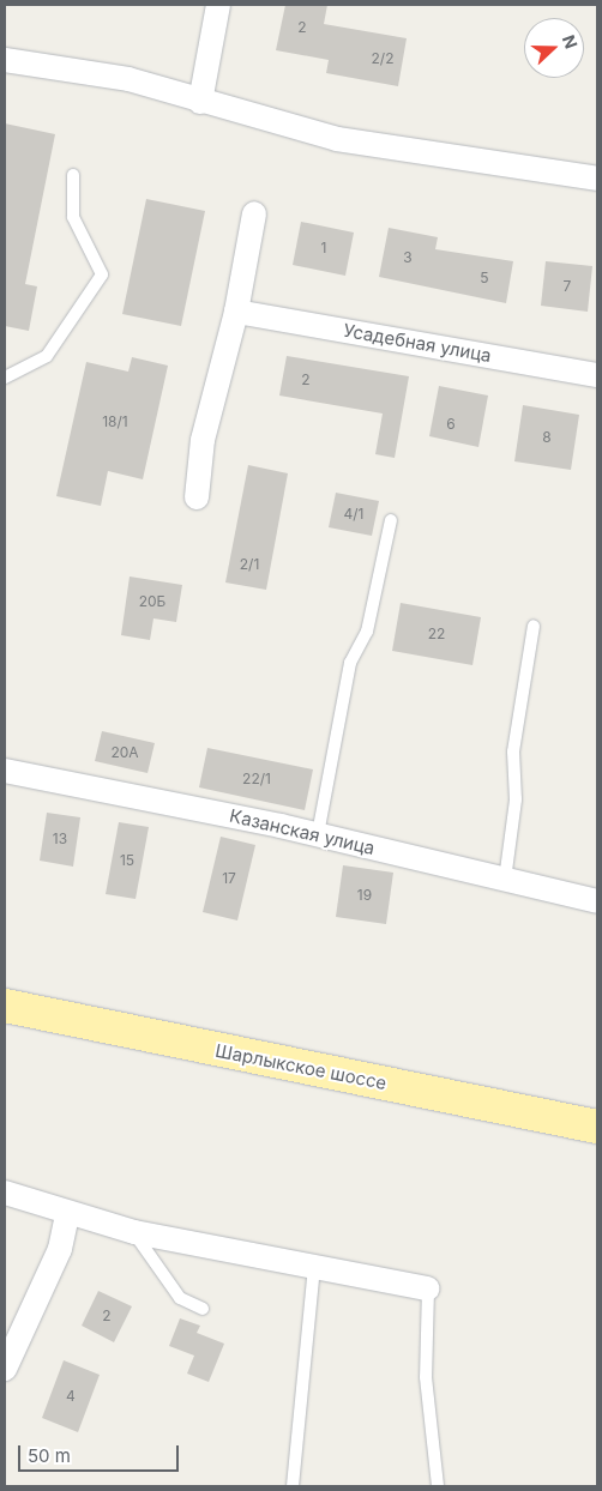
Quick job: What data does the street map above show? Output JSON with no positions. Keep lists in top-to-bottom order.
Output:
{
  "streets": {
    "main road": ["Шарлыкское шоссе"],
    "street": ["Усадебная улица", "Казанская улица"]
  },
  "house_numbers": [
    "2",
    "2/2",
    "1",
    "3",
    "5",
    "7",
    "2",
    "18/1",
    "6",
    "8",
    "4/1",
    "2/1",
    "20Б",
    "22",
    "20А",
    "22/1",
    "13",
    "15",
    "17",
    "19",
    "2",
    "4"
  ],
  "scale_bar": "50 m",
  "north": "right"
}
